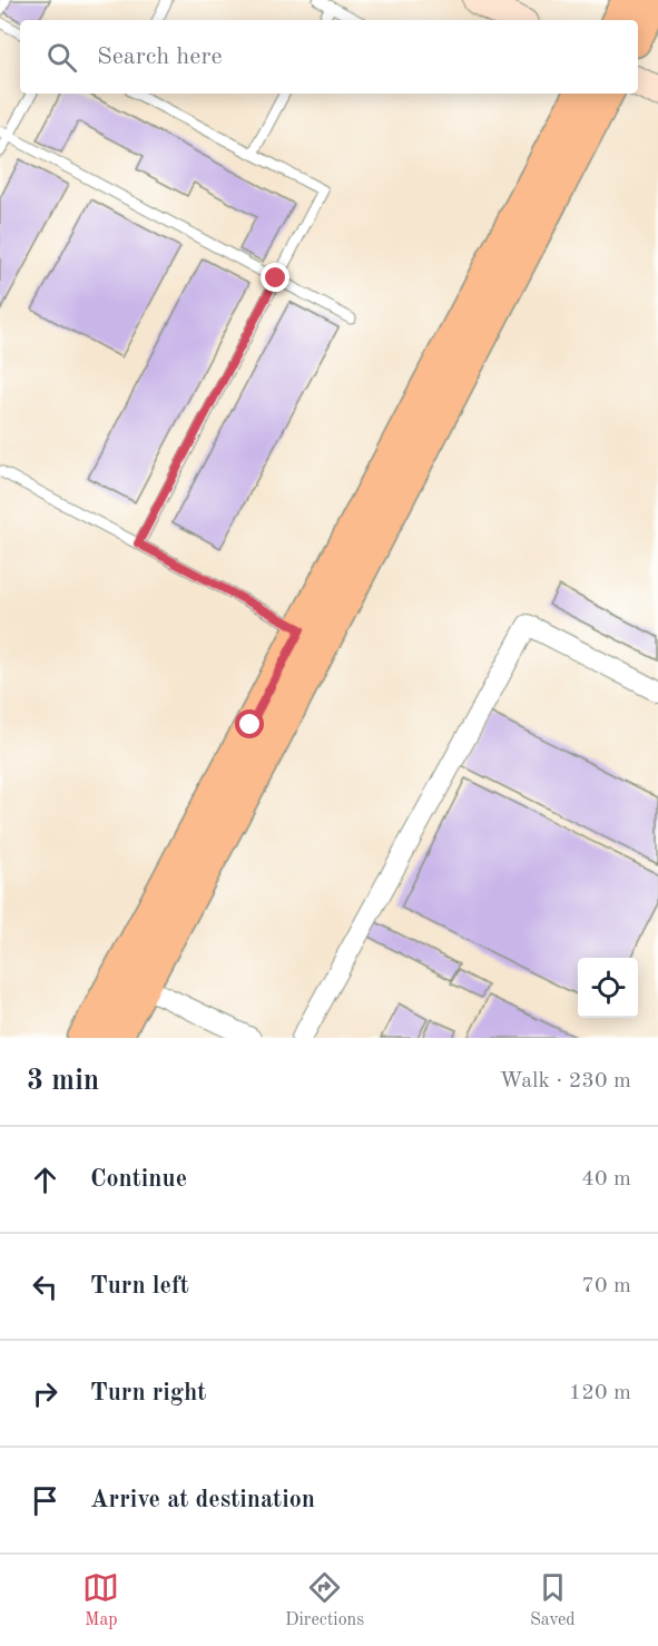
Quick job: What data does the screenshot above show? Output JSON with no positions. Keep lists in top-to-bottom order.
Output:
{
  "page": {
    "search": "Search here",
    "heading": ["3 min", "Walk · 230 m"],
    "list": [
      ["Continue", "40 m"],
      ["Turn left", "70 m"],
      ["Turn right", "120 m"],
      "Arrive at destination"
    ],
    "nav": ["Map", "Directions", "Saved"]
  }
}
